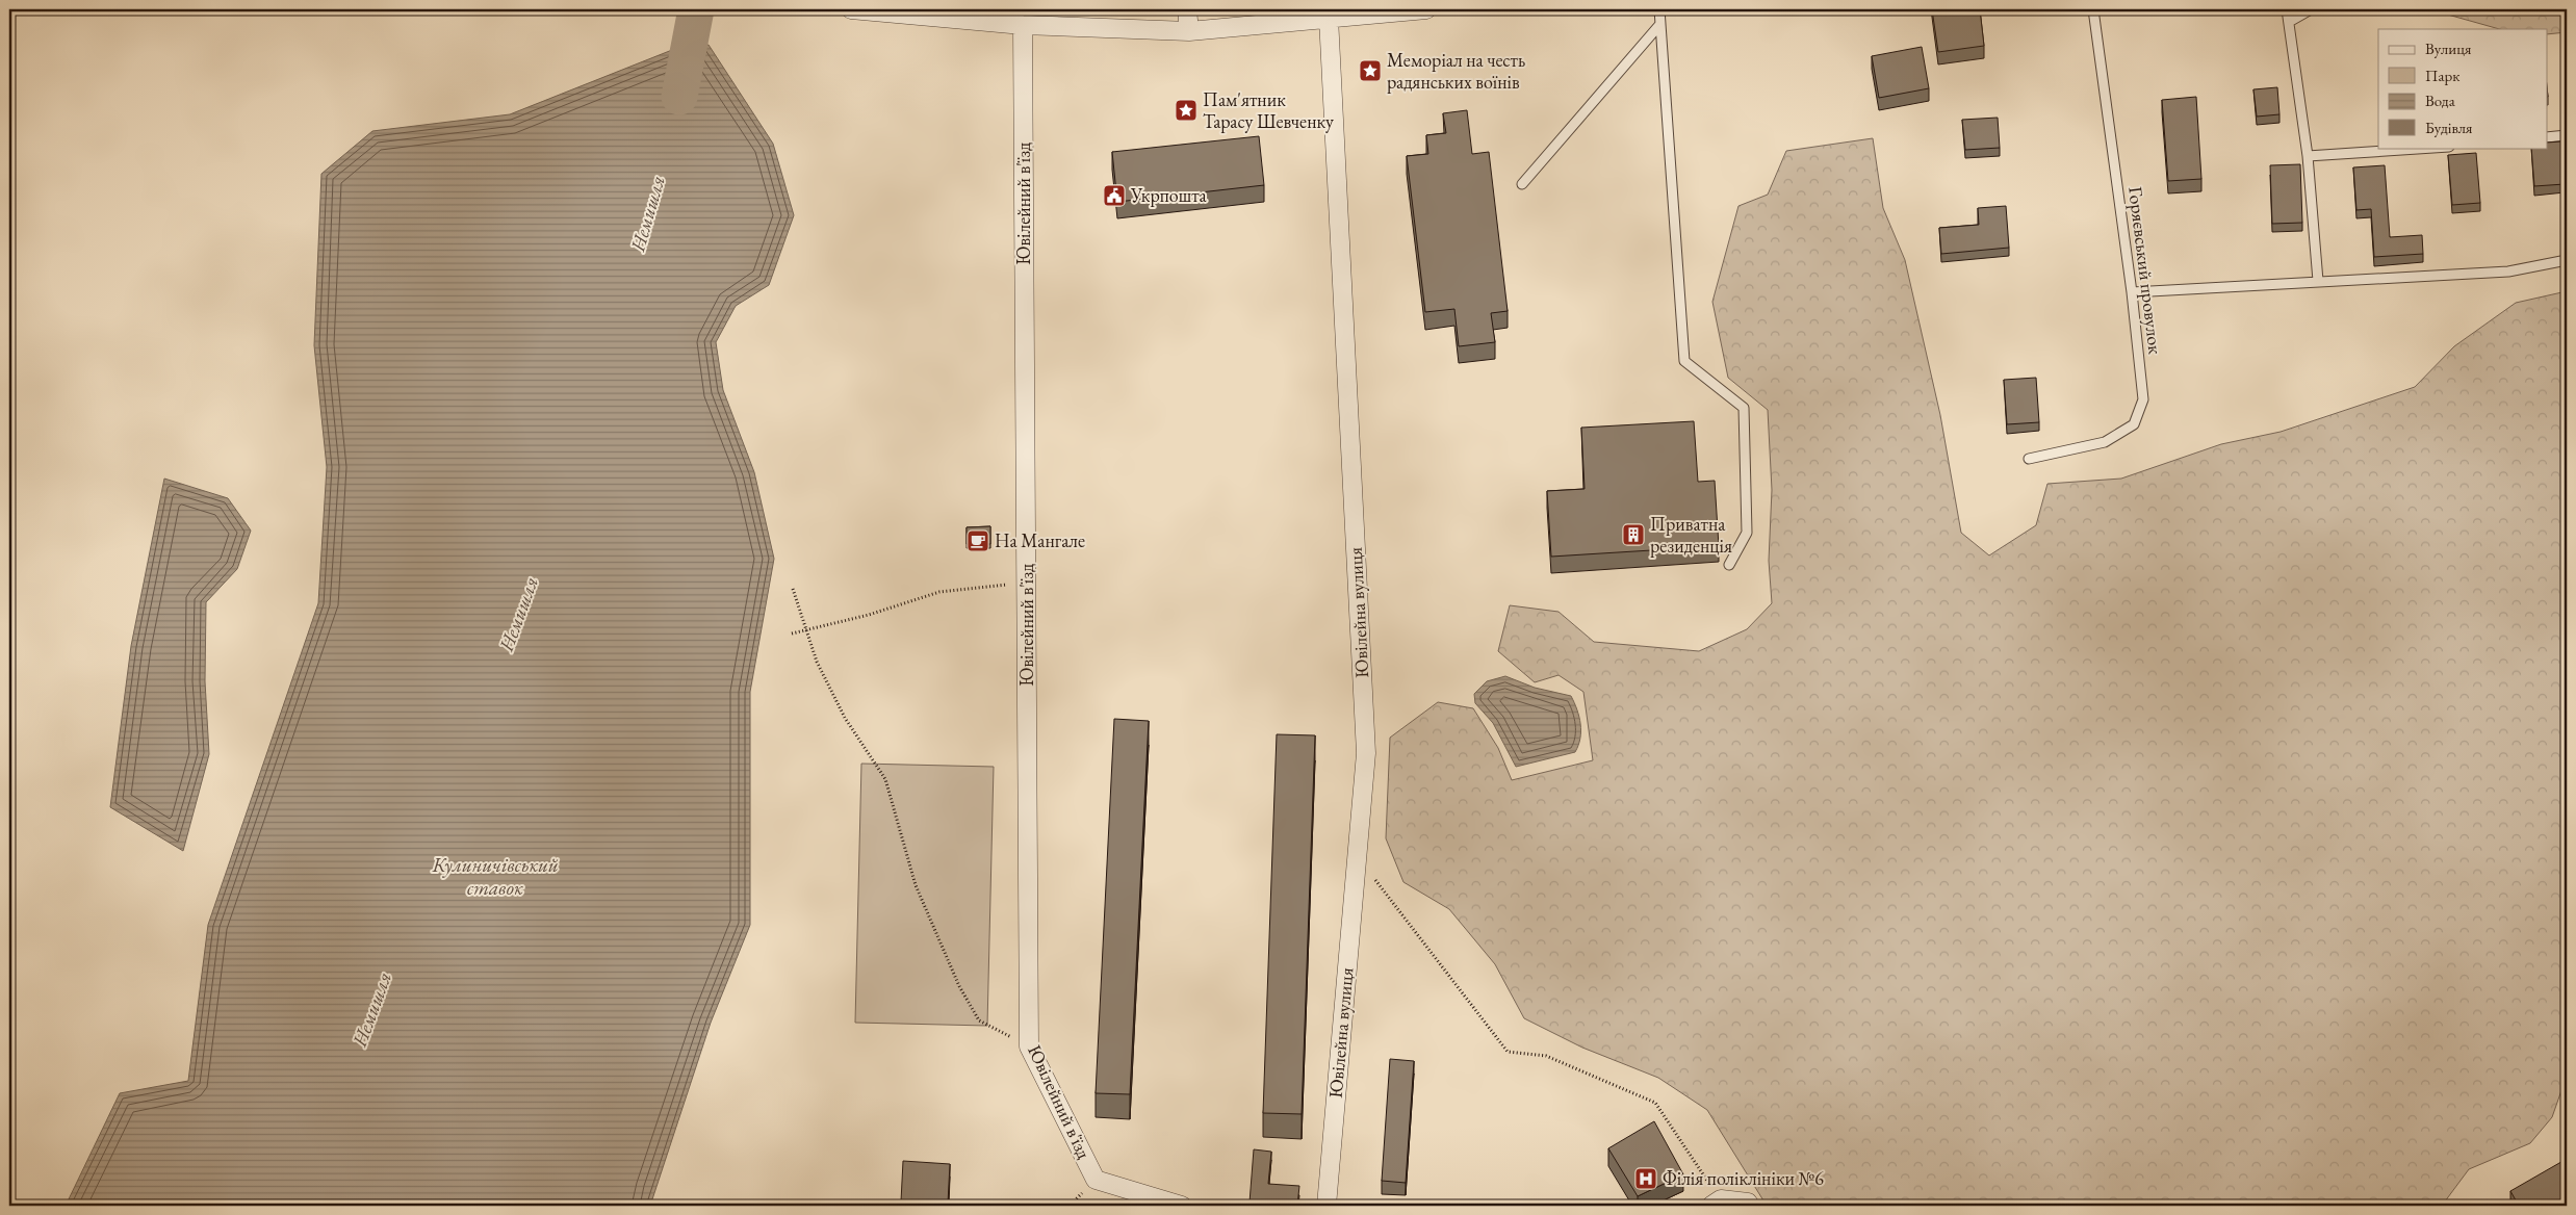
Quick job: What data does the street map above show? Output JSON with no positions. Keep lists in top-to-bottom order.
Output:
{
  "streets": {
    "street": ["Ювілейний в'їзд", "Ювілейна вулиця"],
    "lane": ["Горяєвський провулок"]
  },
  "water": ["Немишля", "Кулиничівський ставок"],
  "places": {
    "place": ["Меморіал на честь радянських воїнів", "Пам'ятник Тарасу Шевченку"],
    "public building": ["Укрпошта"],
    "building": ["Приватна резиденція"],
    "cafe": ["На Мангале"],
    "hospital": ["Філія поліклініки №6"]
  },
  "legend": [
    "Вулиця",
    "Парк",
    "Вода",
    "Будівля"
  ]
}
